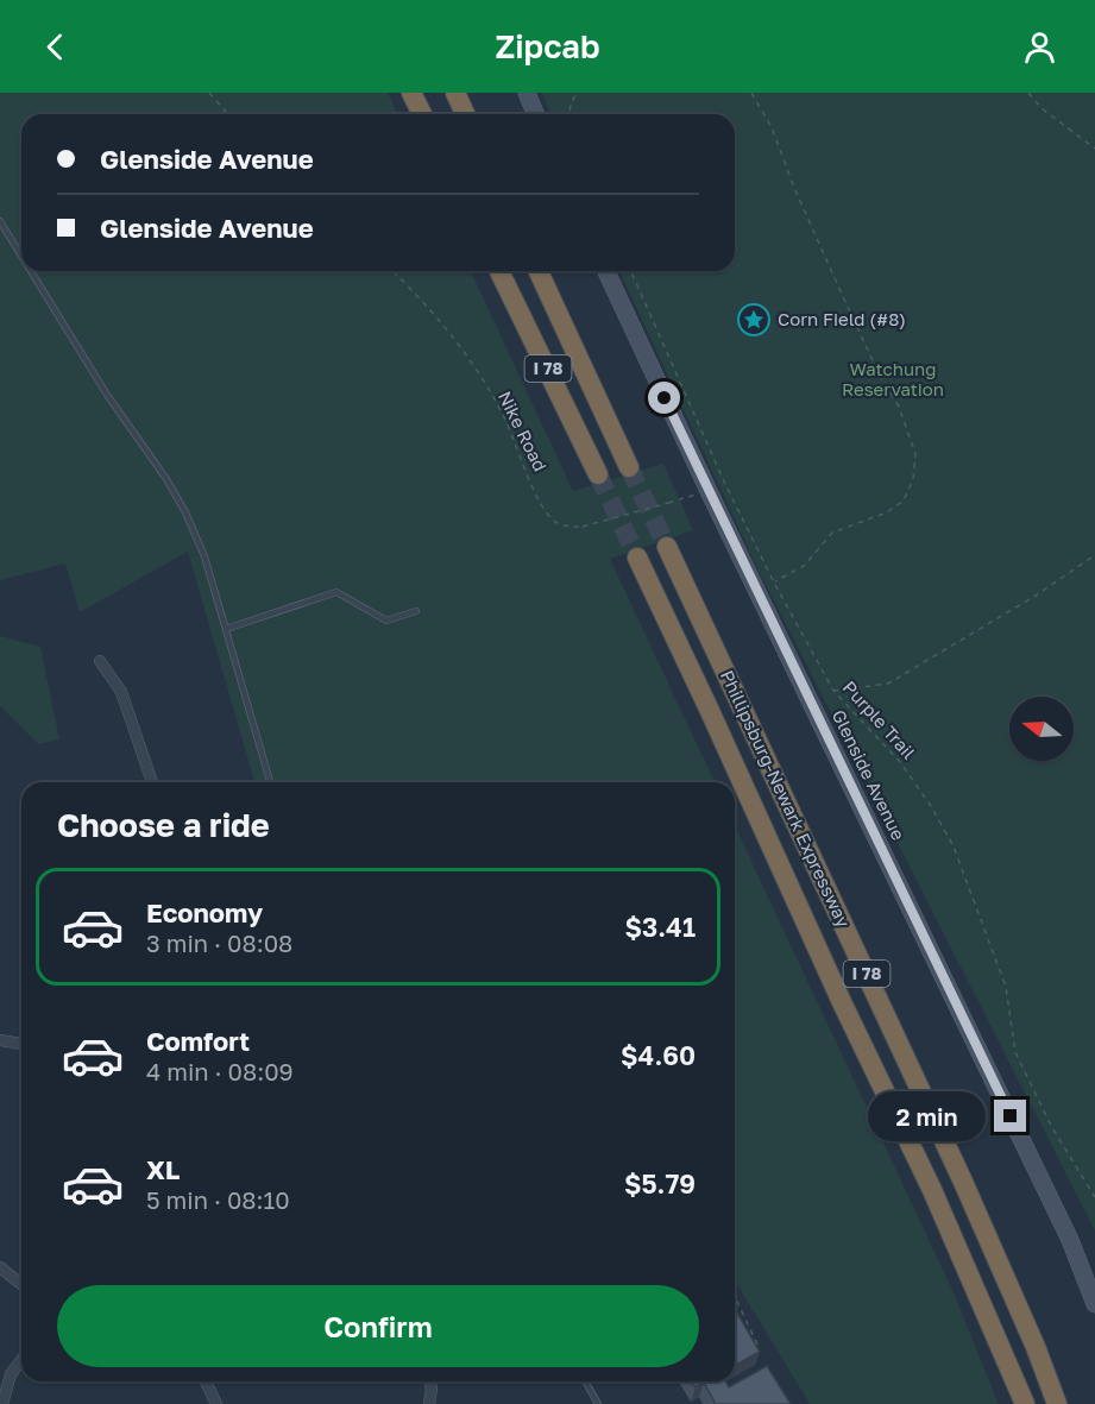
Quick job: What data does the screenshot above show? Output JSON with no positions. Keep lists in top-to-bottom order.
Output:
{
  "streets": {
    "highway": ["I 78", "Phillipsburg-Newark Expressway"],
    "main road": ["Glenside Avenue"],
    "path": ["Nike Road", "Purple Trail"]
  },
  "crossings": [
    ["Nike Road", "Glenside Avenue"]
  ],
  "parks": ["Watchung Reservation"],
  "places": {
    "place": ["Corn Field (#8)"]
  },
  "north": "left",
  "page": {
    "header": "Zipcab",
    "banner": ["Glenside Avenue", "Glenside Avenue"],
    "heading": "Choose a ride",
    "list": [
      {
        "name": "Economy",
        "note": "3 min · 08:08",
        "value": "$3.41"
      },
      {
        "name": "Comfort",
        "note": "4 min · 08:09",
        "value": "$4.60"
      },
      {
        "name": "XL",
        "note": "5 min · 08:10",
        "value": "$5.79"
      }
    ],
    "bubble": "2 min",
    "buttons": "Confirm"
  }
}
